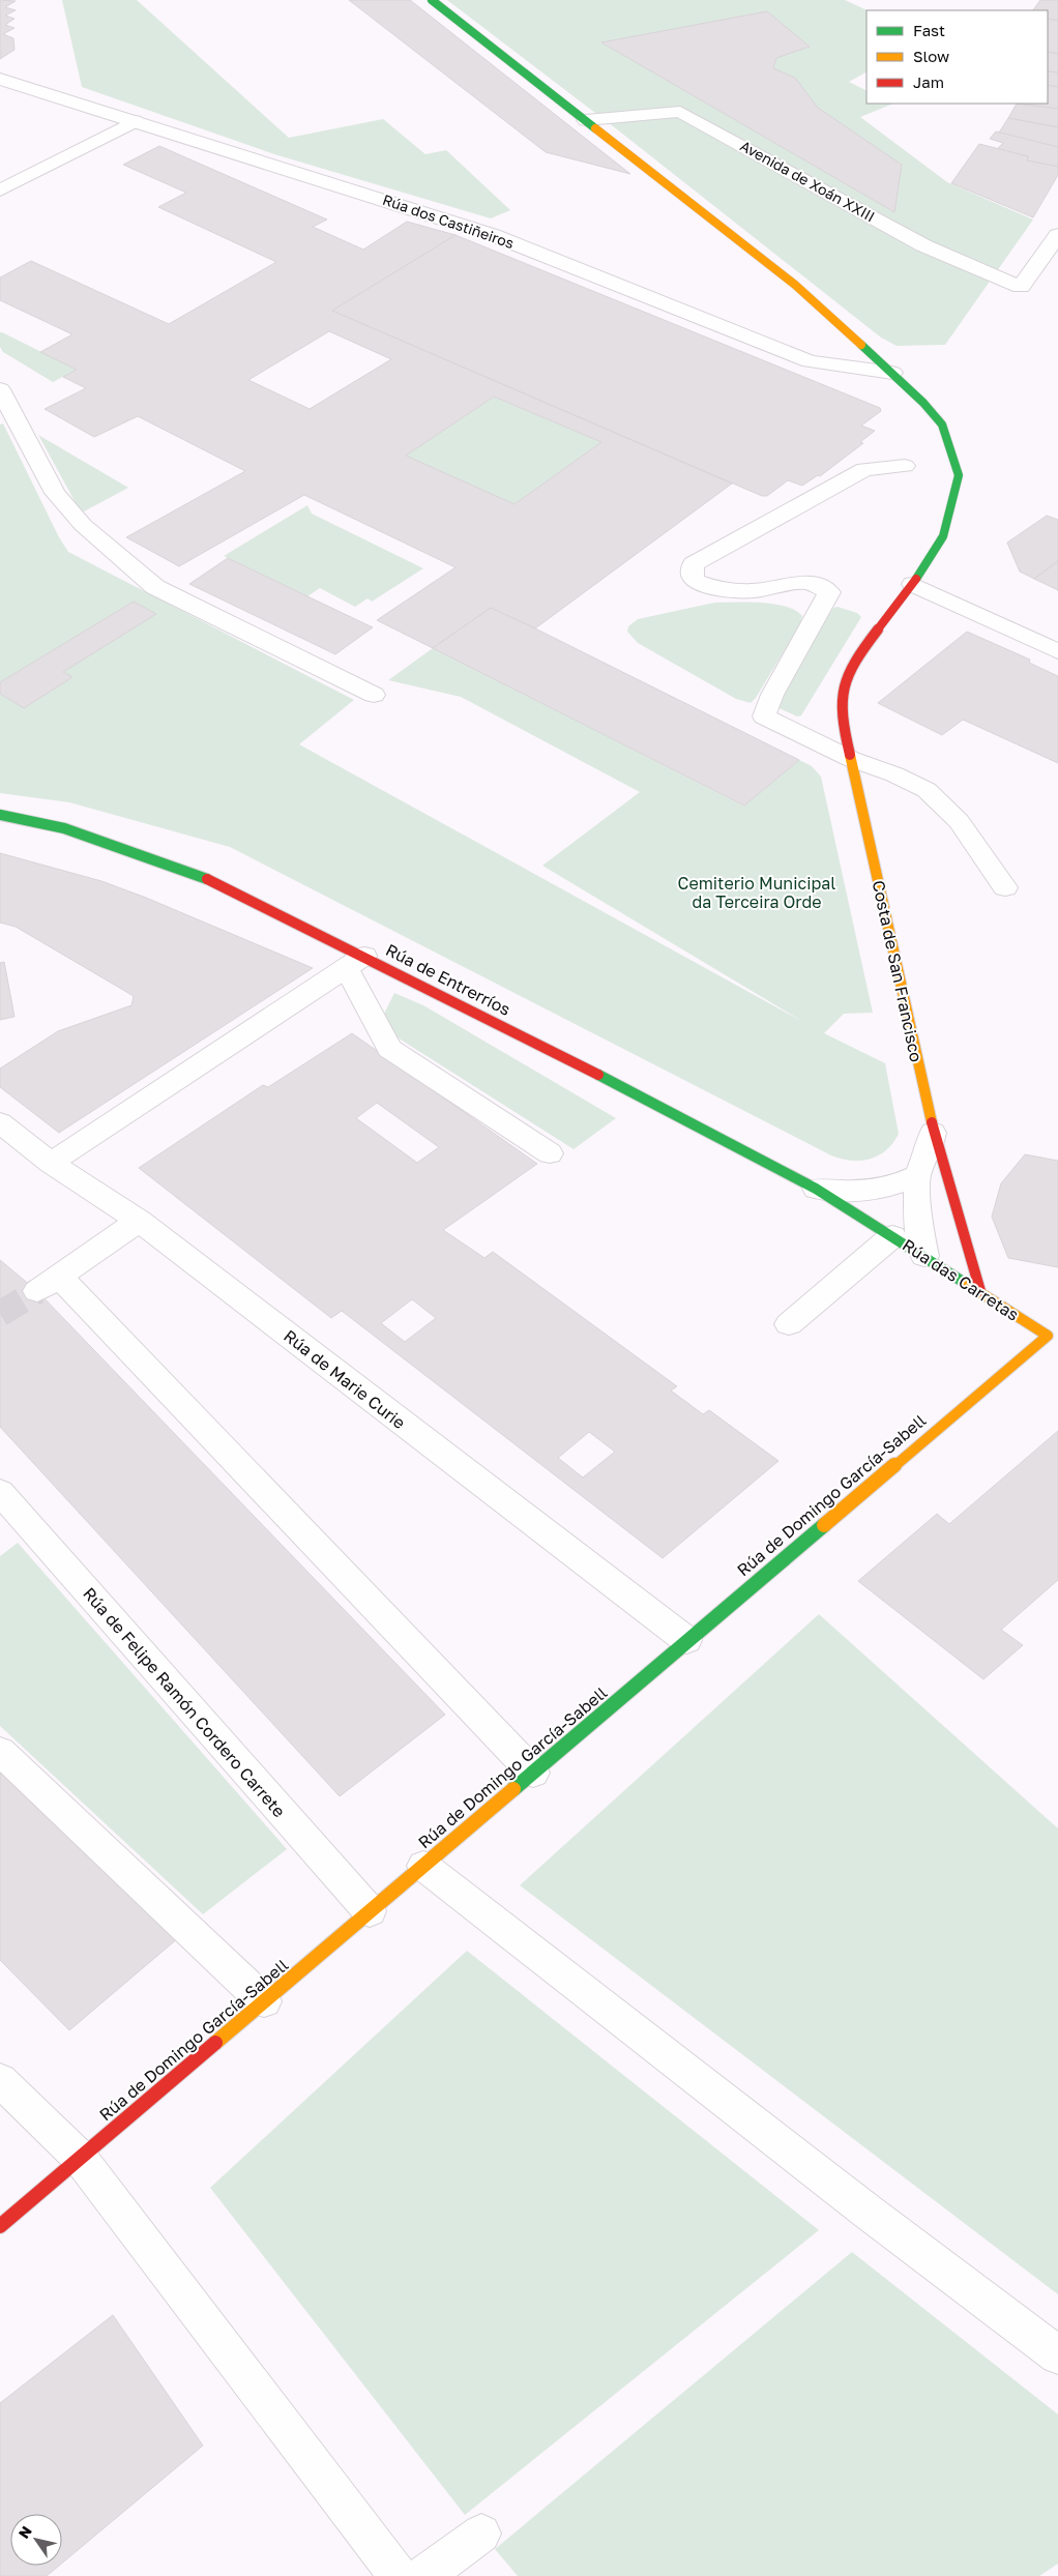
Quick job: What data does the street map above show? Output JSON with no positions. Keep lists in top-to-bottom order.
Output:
{
  "streets": {
    "street": [
      "Avenida de Xoán XXIII",
      "Rúa dos Castiñeiros",
      "Costa de San Francisco",
      "Rúa de Entrerríos",
      "Rúa das Carretas",
      "Rúa de Marie Curie",
      "Rúa de Domingo García-Sabell",
      "Rúa de Felipe Ramón Cordero Carrete"
    ]
  },
  "crossings": [
    ["Rúa dos Castiñeiros", "Costa de San Francisco"],
    ["Costa de San Francisco", "Rúa das Carretas"],
    ["Rúa de Entrerríos", "Rúa das Carretas"],
    ["Rúa das Carretas", "Rúa de Domingo García-Sabell"],
    ["Rúa de Marie Curie", "Rúa de Domingo García-Sabell"],
    ["Rúa de Domingo García-Sabell", "Rúa de Felipe Ramón Cordero Carrete"]
  ],
  "parks": ["Cemiterio Municipal da Terceira Orde"],
  "legend": ["Fast", "Slow", "Jam"],
  "north": "top left"
}
